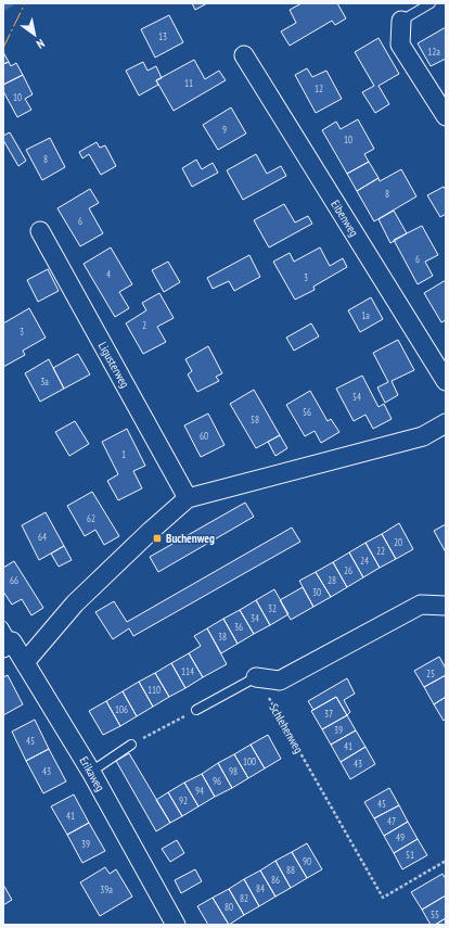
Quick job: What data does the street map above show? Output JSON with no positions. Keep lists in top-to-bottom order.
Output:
{
  "streets": {
    "street": ["Eibenweg", "Ligusterweg", "Erikaweg"],
    "path": ["Schlehenweg"]
  },
  "places": {
    "transit": ["Buchenweg"]
  },
  "house_numbers": [
    "13",
    "12a",
    "11",
    "12",
    "10",
    "9",
    "10",
    "8",
    "8",
    "6",
    "6",
    "4",
    "3",
    "1a",
    "2",
    "3",
    "3a",
    "54",
    "56",
    "58",
    "60",
    "1",
    "62",
    "64",
    "20",
    "22",
    "24",
    "26",
    "66",
    "28",
    "30",
    "32",
    "34",
    "36",
    "38",
    "114",
    "25",
    "110",
    "106",
    "37",
    "39",
    "45",
    "41",
    "100",
    "43",
    "43",
    "98",
    "96",
    "94",
    "92",
    "45",
    "41",
    "47",
    "49",
    "39",
    "51",
    "90",
    "88",
    "86",
    "84",
    "39a",
    "82",
    "80",
    "55"
  ],
  "north": "bottom right"
}
